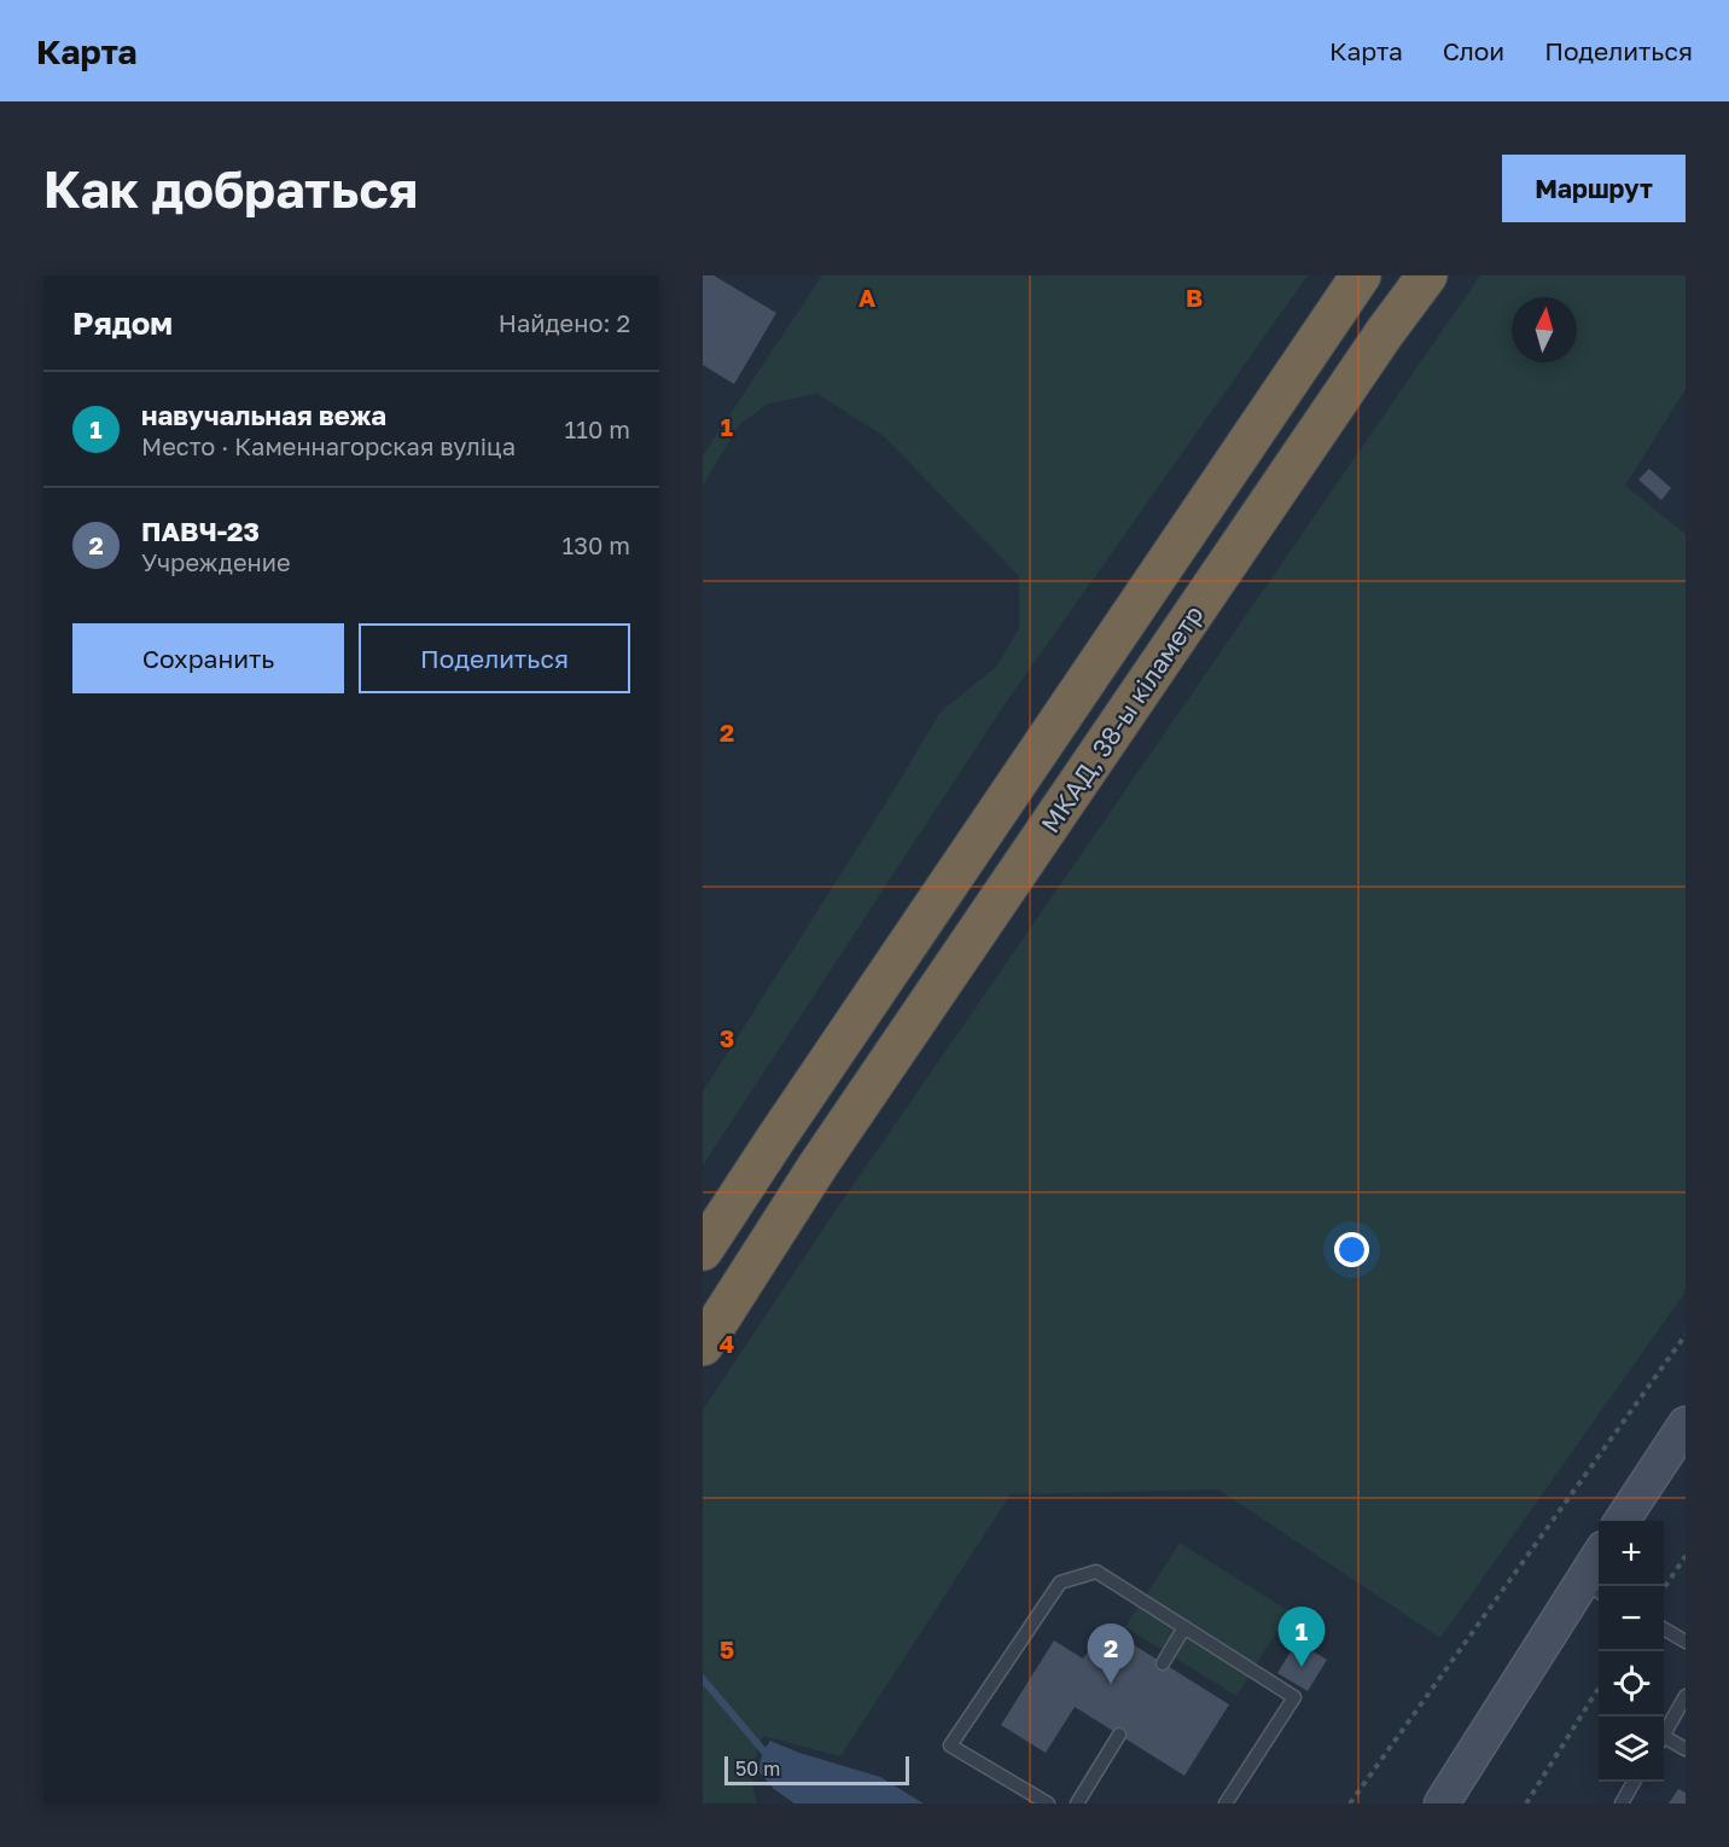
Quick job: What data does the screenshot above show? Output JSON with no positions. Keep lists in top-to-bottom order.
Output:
{
  "streets": {
    "highway": ["МКАД, 38-ы кіламетр"]
  },
  "scale_bar": "50 m",
  "north": "top",
  "page": {
    "header": "Карта",
    "nav": ["Карта", "Слои", "Поделиться"],
    "buttons": [
      "Маршрут",
      ["Сохранить", "Поделиться"]
    ],
    "title": "Как добраться",
    "heading": ["Рядом", "Найдено: 2"],
    "list": [
      {
        "mark": "1",
        "name": "навучальная вежа",
        "note": "Место · Каменнагорская вуліца",
        "value": "110 m"
      },
      {
        "mark": "2",
        "name": "ПАВЧ-23",
        "note": "Учреждение",
        "value": "130 m"
      }
    ],
    "map_buttons": ["+", "−"],
    "pins": ["1", "2"],
    "scale": "50 m"
  },
  "grid": {
    "columns": ["A", "B"],
    "rows": [
      "1",
      "2",
      "3",
      "4",
      "5"
    ]
  }
}
